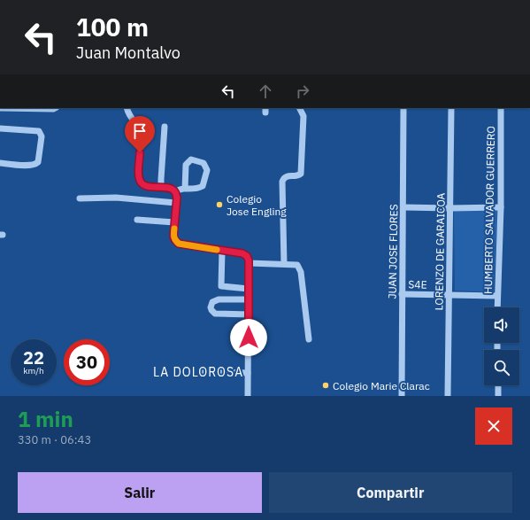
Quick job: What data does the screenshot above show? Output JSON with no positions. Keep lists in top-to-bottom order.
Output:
{
  "streets": {
    "street": [
      "HUMBERTO SALVADOR GUERRERO",
      "JUAN JOSE FLORES",
      "LORENZO DE GARAICOA",
      "S4E"
    ]
  },
  "crossings": [
    ["HUMBERTO SALVADOR GUERRERO", "S4E"],
    ["JUAN JOSE FLORES", "S4E"],
    ["LORENZO DE GARAICOA", "S4E"]
  ],
  "districts": ["LA DOLOROSA"],
  "places": ["Colegio Jose Engling", "Colegio Marie Clarac"],
  "page": {
    "turn": ["100 m", "Juan Montalvo"],
    "speed": "22 km/h",
    "limit": "30",
    "heading": ["1 min", "330 m · 06:43"],
    "buttons": ["Salir", "Compartir"]
  }
}
